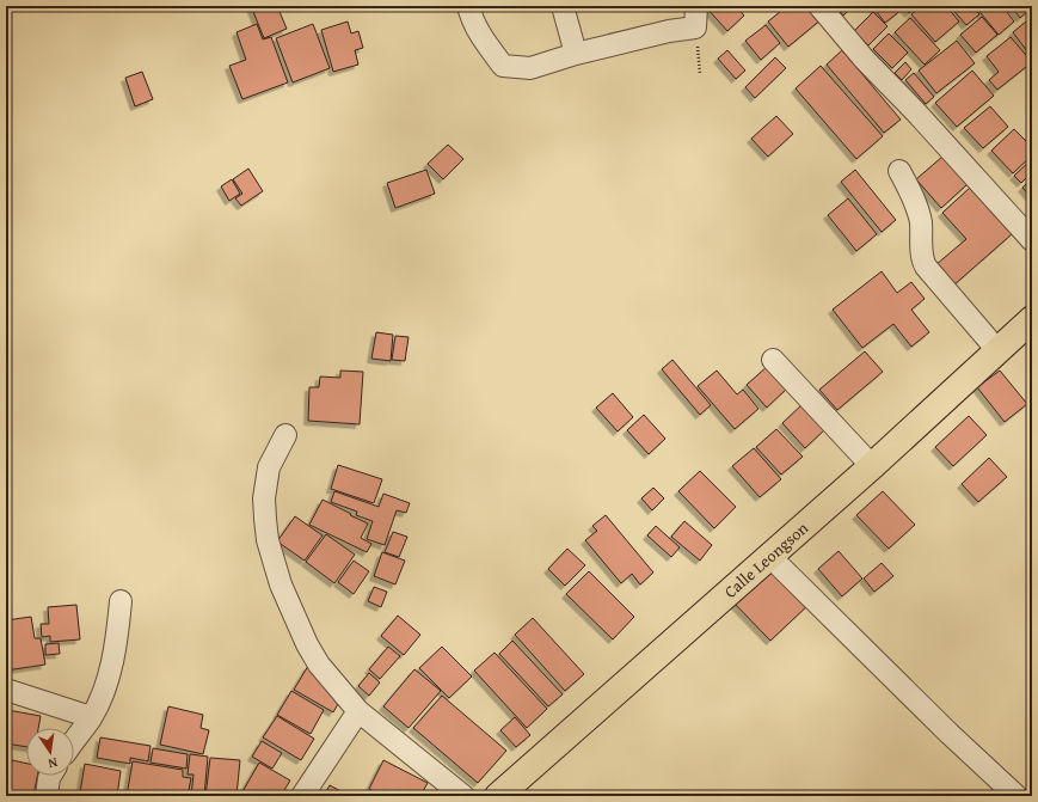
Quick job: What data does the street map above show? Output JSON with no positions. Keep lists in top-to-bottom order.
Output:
{
  "streets": {
    "main road": ["Calle Leongson"]
  },
  "north": "bottom"
}
